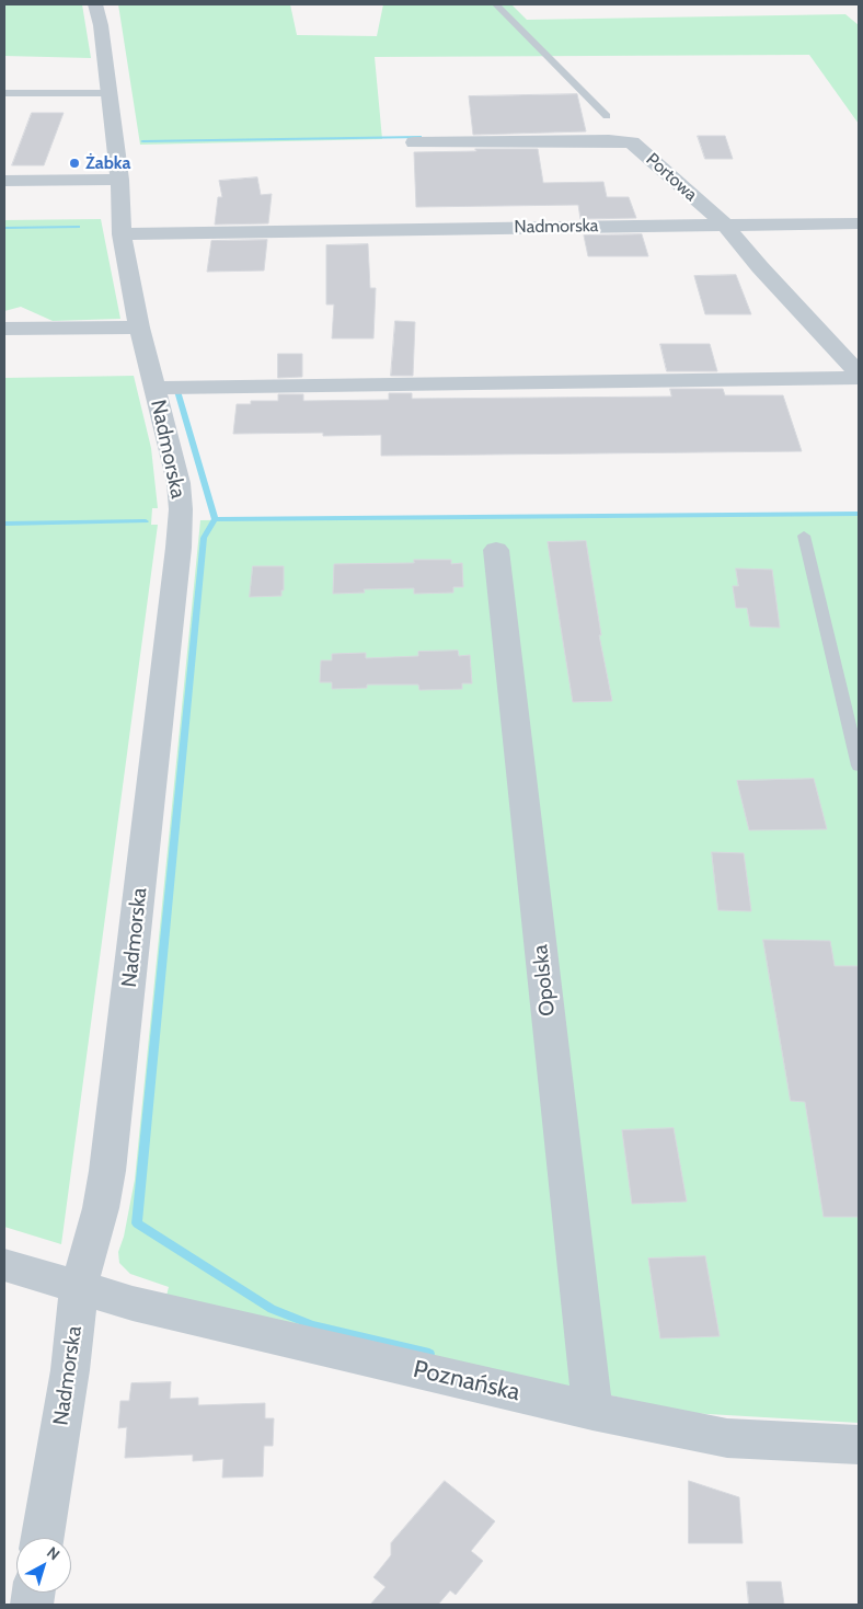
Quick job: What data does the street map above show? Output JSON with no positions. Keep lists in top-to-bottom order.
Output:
{
  "streets": {
    "street": [
      "Portowa",
      "Nadmorska",
      "Opolska",
      "Poznańska"
    ]
  },
  "crossings": [
    ["Portowa", "Nadmorska"],
    ["Nadmorska", "Poznańska"],
    ["Opolska", "Poznańska"]
  ],
  "places": ["Żabka"],
  "north": "top right"
}
